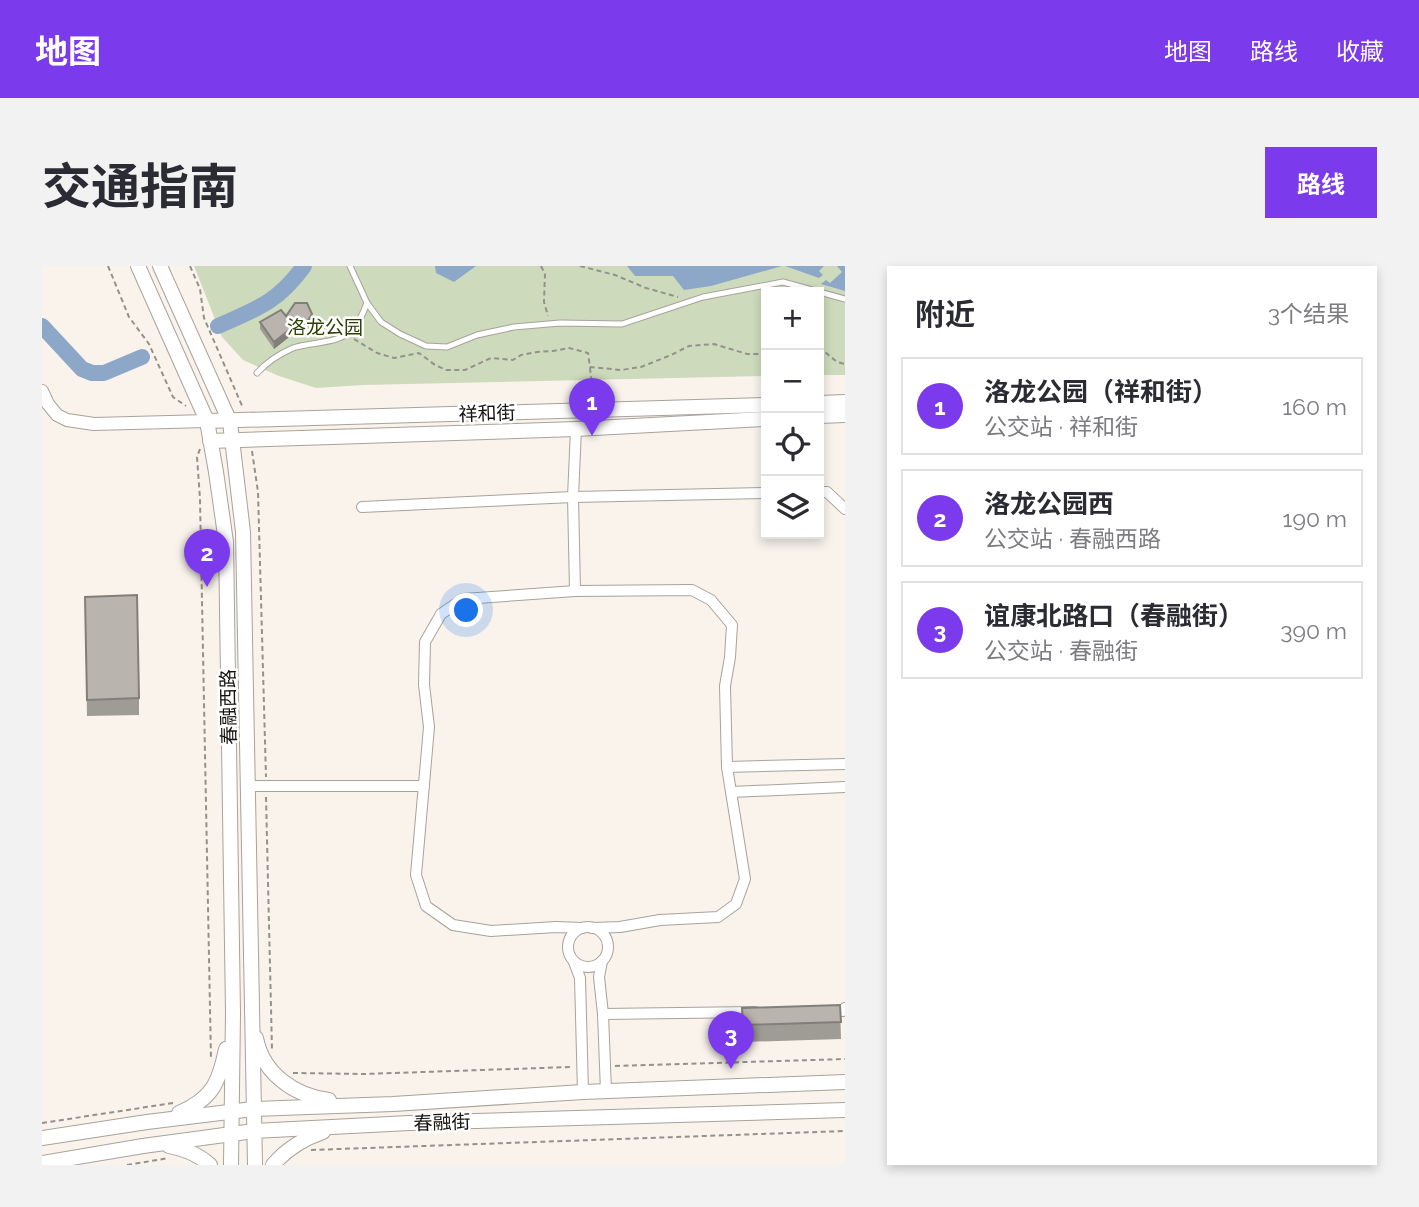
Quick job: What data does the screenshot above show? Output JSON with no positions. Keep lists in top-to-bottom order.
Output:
{
  "streets": {
    "main road": ["祥和街", "春融西路", "春融街"]
  },
  "crossings": [
    ["祥和街", "春融西路"],
    ["春融西路", "春融街"]
  ],
  "parks": ["洛龙公园"],
  "page": {
    "header": "地图",
    "nav": ["地图", "路线", "收藏"],
    "title": "交通指南",
    "buttons": "路线",
    "heading": ["附近", "3个结果"],
    "map_buttons": ["+", "−"],
    "list": [
      {
        "mark": "1",
        "name": "洛龙公园（祥和街）",
        "note": "公交站 · 祥和街",
        "value": "160 m"
      },
      {
        "mark": "2",
        "name": "洛龙公园西",
        "note": "公交站 · 春融西路",
        "value": "190 m"
      },
      {
        "mark": "3",
        "name": "谊康北路口（春融街）",
        "note": "公交站 · 春融街",
        "value": "390 m"
      }
    ],
    "pins": ["1", "2", "3"]
  }
}
